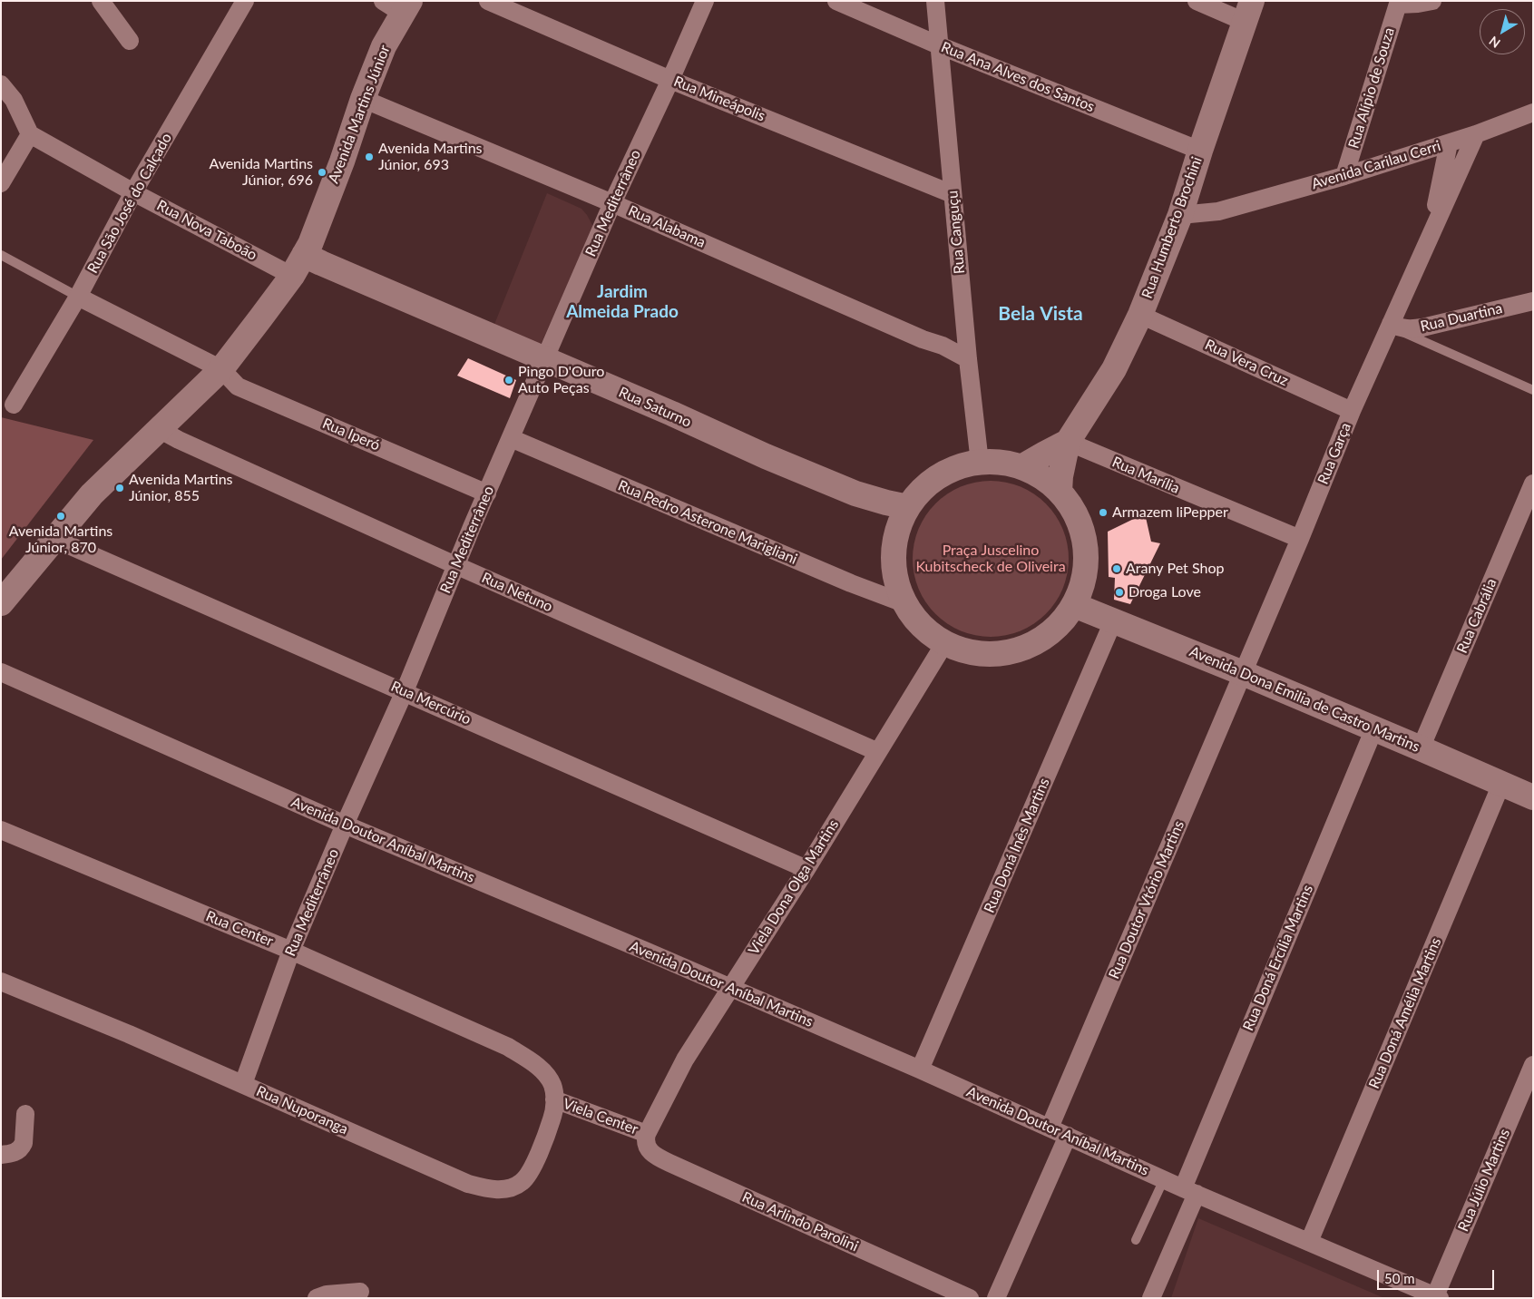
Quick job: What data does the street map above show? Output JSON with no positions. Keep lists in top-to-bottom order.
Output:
{
  "streets": {
    "street": [
      "Rua Ana Alves dos Santos",
      "Rua Alípio de Souza",
      "Rua Mineápolis",
      "Avenida Martins Júnior",
      "Avenida Carilau Cerri",
      "Rua São José do Calçado",
      "Rua Mediterrâneo",
      "Rua Alabama",
      "Rua Humberto Brochini",
      "Rua Nova Taboão",
      "Rua Canguçu",
      "Rua Duartina",
      "Rua Vera Cruz",
      "Rua Saturno",
      "Rua Iperó",
      "Rua Garça",
      "Rua Marília",
      "Rua Pedro Asterone Marigliani",
      "Rua Netuno",
      "Rua Cabrália",
      "Avenida Dona Emilia de Castro Martins",
      "Rua Mercúrio",
      "Avenida Doutor Aníbal Martins",
      "Rua Doná Inês Martins",
      "Viela Dona Olga Martins",
      "Rua Doutor Vtório Martins",
      "Rua Center",
      "Rua Doná Ercília Martins",
      "Rua Doná Amélia Martins",
      "Rua Nuporanga",
      "Viela Center",
      "Rua Júlio Martins",
      "Rua Arlindo Parolini"
    ]
  },
  "crossings": [
    ["Rua Ana Alves dos Santos", "Rua Humberto Brochini"],
    ["Rua Ana Alves dos Santos", "Rua Canguçu"],
    ["Rua Alípio de Souza", "Avenida Carilau Cerri"],
    ["Rua Mineápolis", "Rua Mediterrâneo"],
    ["Rua Mineápolis", "Rua Canguçu"],
    ["Avenida Martins Júnior", "Rua Alabama"],
    ["Avenida Martins Júnior", "Rua Nova Taboão"],
    ["Avenida Martins Júnior", "Rua Saturno"],
    ["Avenida Martins Júnior", "Rua Iperó"],
    ["Avenida Martins Júnior", "Rua Netuno"],
    ["Avenida Martins Júnior", "Rua Mercúrio"],
    ["Avenida Carilau Cerri", "Rua Humberto Brochini"],
    ["Avenida Carilau Cerri", "Rua Garça"],
    ["Rua São José do Calçado", "Rua Nova Taboão"],
    ["Rua São José do Calçado", "Rua Iperó"],
    ["Rua Mediterrâneo", "Rua Alabama"],
    ["Rua Mediterrâneo", "Rua Saturno"],
    ["Rua Mediterrâneo", "Rua Iperó"],
    ["Rua Mediterrâneo", "Rua Pedro Asterone Marigliani"],
    ["Rua Mediterrâneo", "Rua Netuno"],
    ["Rua Mediterrâneo", "Rua Mercúrio"],
    ["Rua Mediterrâneo", "Avenida Doutor Aníbal Martins"],
    ["Rua Mediterrâneo", "Rua Center"],
    ["Rua Mediterrâneo", "Rua Nuporanga"],
    ["Rua Alabama", "Rua Canguçu"],
    ["Rua Humberto Brochini", "Rua Vera Cruz"],
    ["Rua Humberto Brochini", "Rua Marília"],
    ["Rua Duartina", "Rua Garça"],
    ["Rua Vera Cruz", "Rua Garça"],
    ["Rua Garça", "Rua Marília"],
    ["Rua Garça", "Avenida Dona Emilia de Castro Martins"],
    ["Rua Garça", "Rua Doutor Vtório Martins"],
    ["Rua Netuno", "Viela Dona Olga Martins"],
    ["Rua Cabrália", "Avenida Dona Emilia de Castro Martins"],
    ["Avenida Dona Emilia de Castro Martins", "Rua Doná Inês Martins"],
    ["Avenida Dona Emilia de Castro Martins", "Rua Doutor Vtório Martins"],
    ["Avenida Dona Emilia de Castro Martins", "Rua Doná Ercília Martins"],
    ["Avenida Dona Emilia de Castro Martins", "Rua Doná Amélia Martins"],
    ["Rua Mercúrio", "Viela Dona Olga Martins"],
    ["Avenida Doutor Aníbal Martins", "Rua Doná Inês Martins"],
    ["Avenida Doutor Aníbal Martins", "Viela Dona Olga Martins"],
    ["Avenida Doutor Aníbal Martins", "Rua Doutor Vtório Martins"],
    ["Avenida Doutor Aníbal Martins", "Rua Doná Ercília Martins"],
    ["Avenida Doutor Aníbal Martins", "Rua Doná Amélia Martins"],
    ["Avenida Doutor Aníbal Martins", "Rua Júlio Martins"],
    ["Viela Dona Olga Martins", "Viela Center"],
    ["Viela Dona Olga Martins", "Rua Arlindo Parolini"],
    ["Rua Center", "Rua Nuporanga"],
    ["Rua Center", "Viela Center"],
    ["Rua Nuporanga", "Viela Center"],
    ["Viela Center", "Rua Arlindo Parolini"]
  ],
  "districts": ["Jardim Almeida Prado", "Bela Vista"],
  "parks": ["Praça Juscelino Kubitscheck de Oliveira"],
  "places": [
    "Avenida Martins Júnior, 693",
    "Avenida Martins Júnior, 696",
    "Pingo D'Ouro Auto Peças",
    "Avenida Martins Júnior, 855",
    "Armazem liPepper",
    "Avenida Martins Júnior, 870",
    "Arany Pet Shop",
    "Droga Love"
  ],
  "scale_bar": "50 m",
  "north": "bottom left"
}
